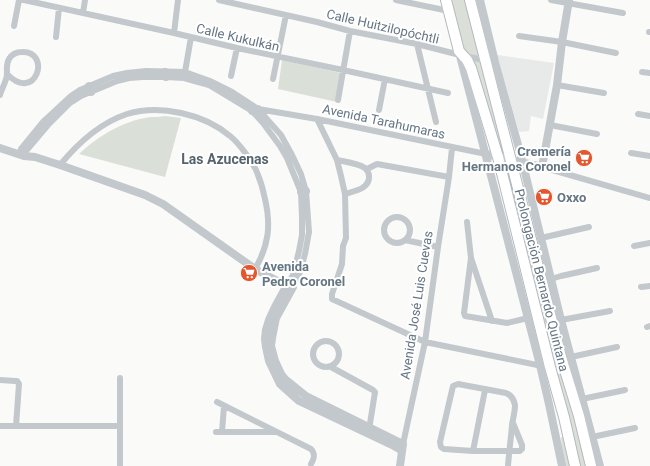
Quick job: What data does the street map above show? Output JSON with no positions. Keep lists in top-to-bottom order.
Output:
{
  "streets": {
    "main road": ["Prolongación Bernardo Quintana"],
    "street": [
      "Calle Huitzilopóchtli",
      "Calle Kukulkán",
      "Avenida Tarahumaras",
      "Avenida José Luis Cuevas"
    ]
  },
  "crossings": [
    ["Calle Huitzilopóchtli", "Prolongación Bernardo Quintana"],
    ["Avenida Tarahumaras", "Prolongación Bernardo Quintana"],
    ["Avenida Tarahumaras", "Avenida José Luis Cuevas"]
  ],
  "districts": ["Las Azucenas"],
  "places": {
    "supermarket": ["Cremería Hermanos Coronel", "Oxxo", "Avenida Pedro Coronel"]
  }
}
